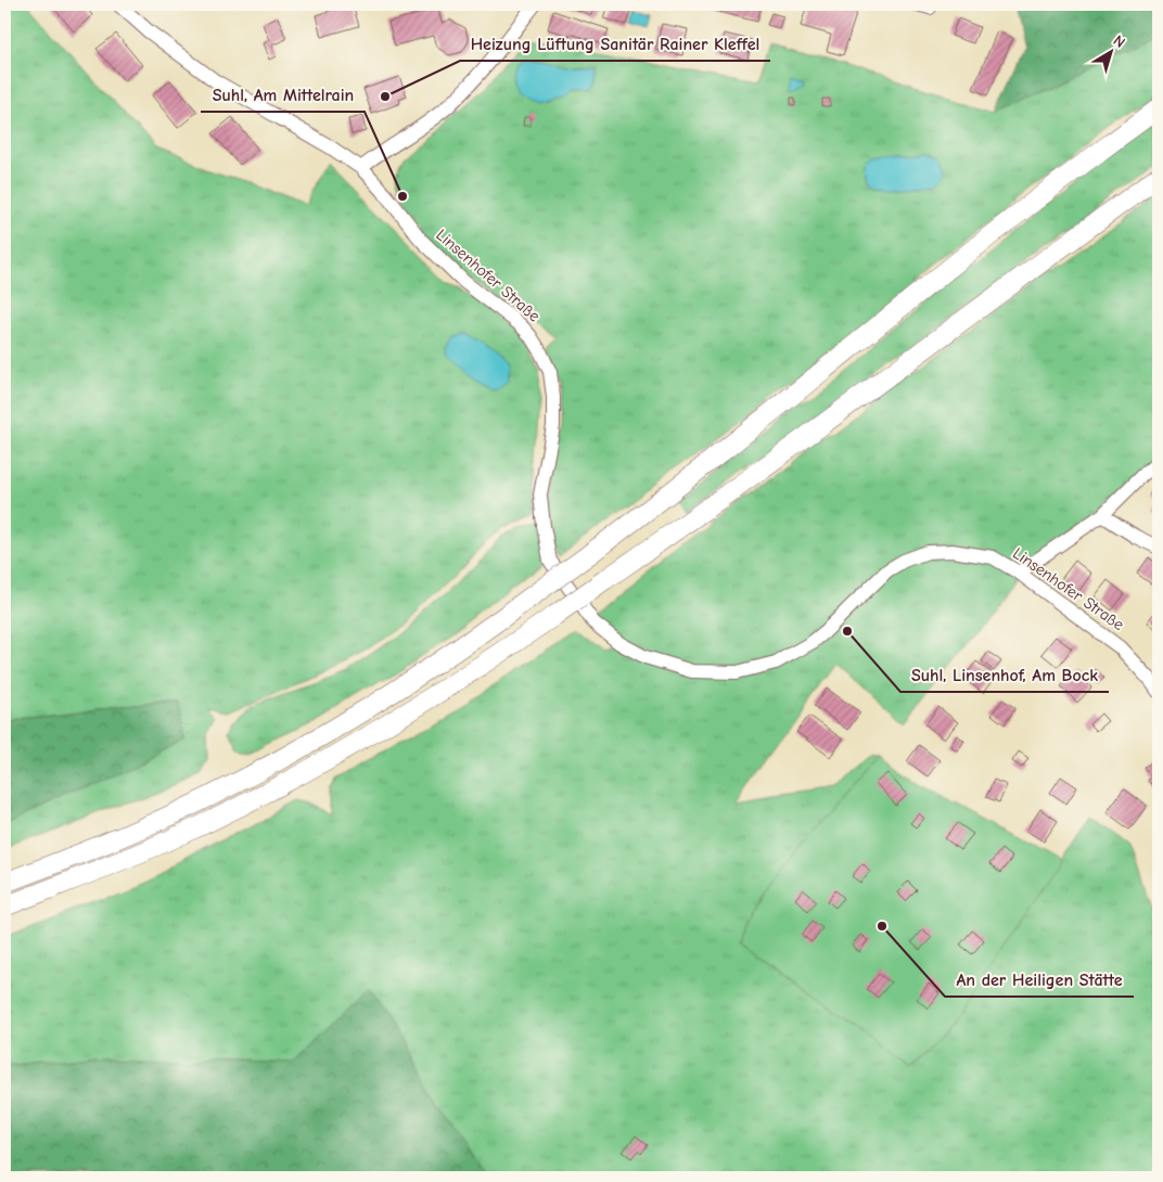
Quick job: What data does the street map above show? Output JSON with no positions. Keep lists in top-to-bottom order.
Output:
{
  "streets": {
    "street": ["Linsenhofer Straße"]
  },
  "places": [
    "Heizung Lüftung Sanitär Rainer Kleffel",
    "Suhl, Am Mittelrain",
    "Suhl, Linsenhof, Am Bock",
    "An der Heiligen Stätte"
  ],
  "north": "top right"
}
